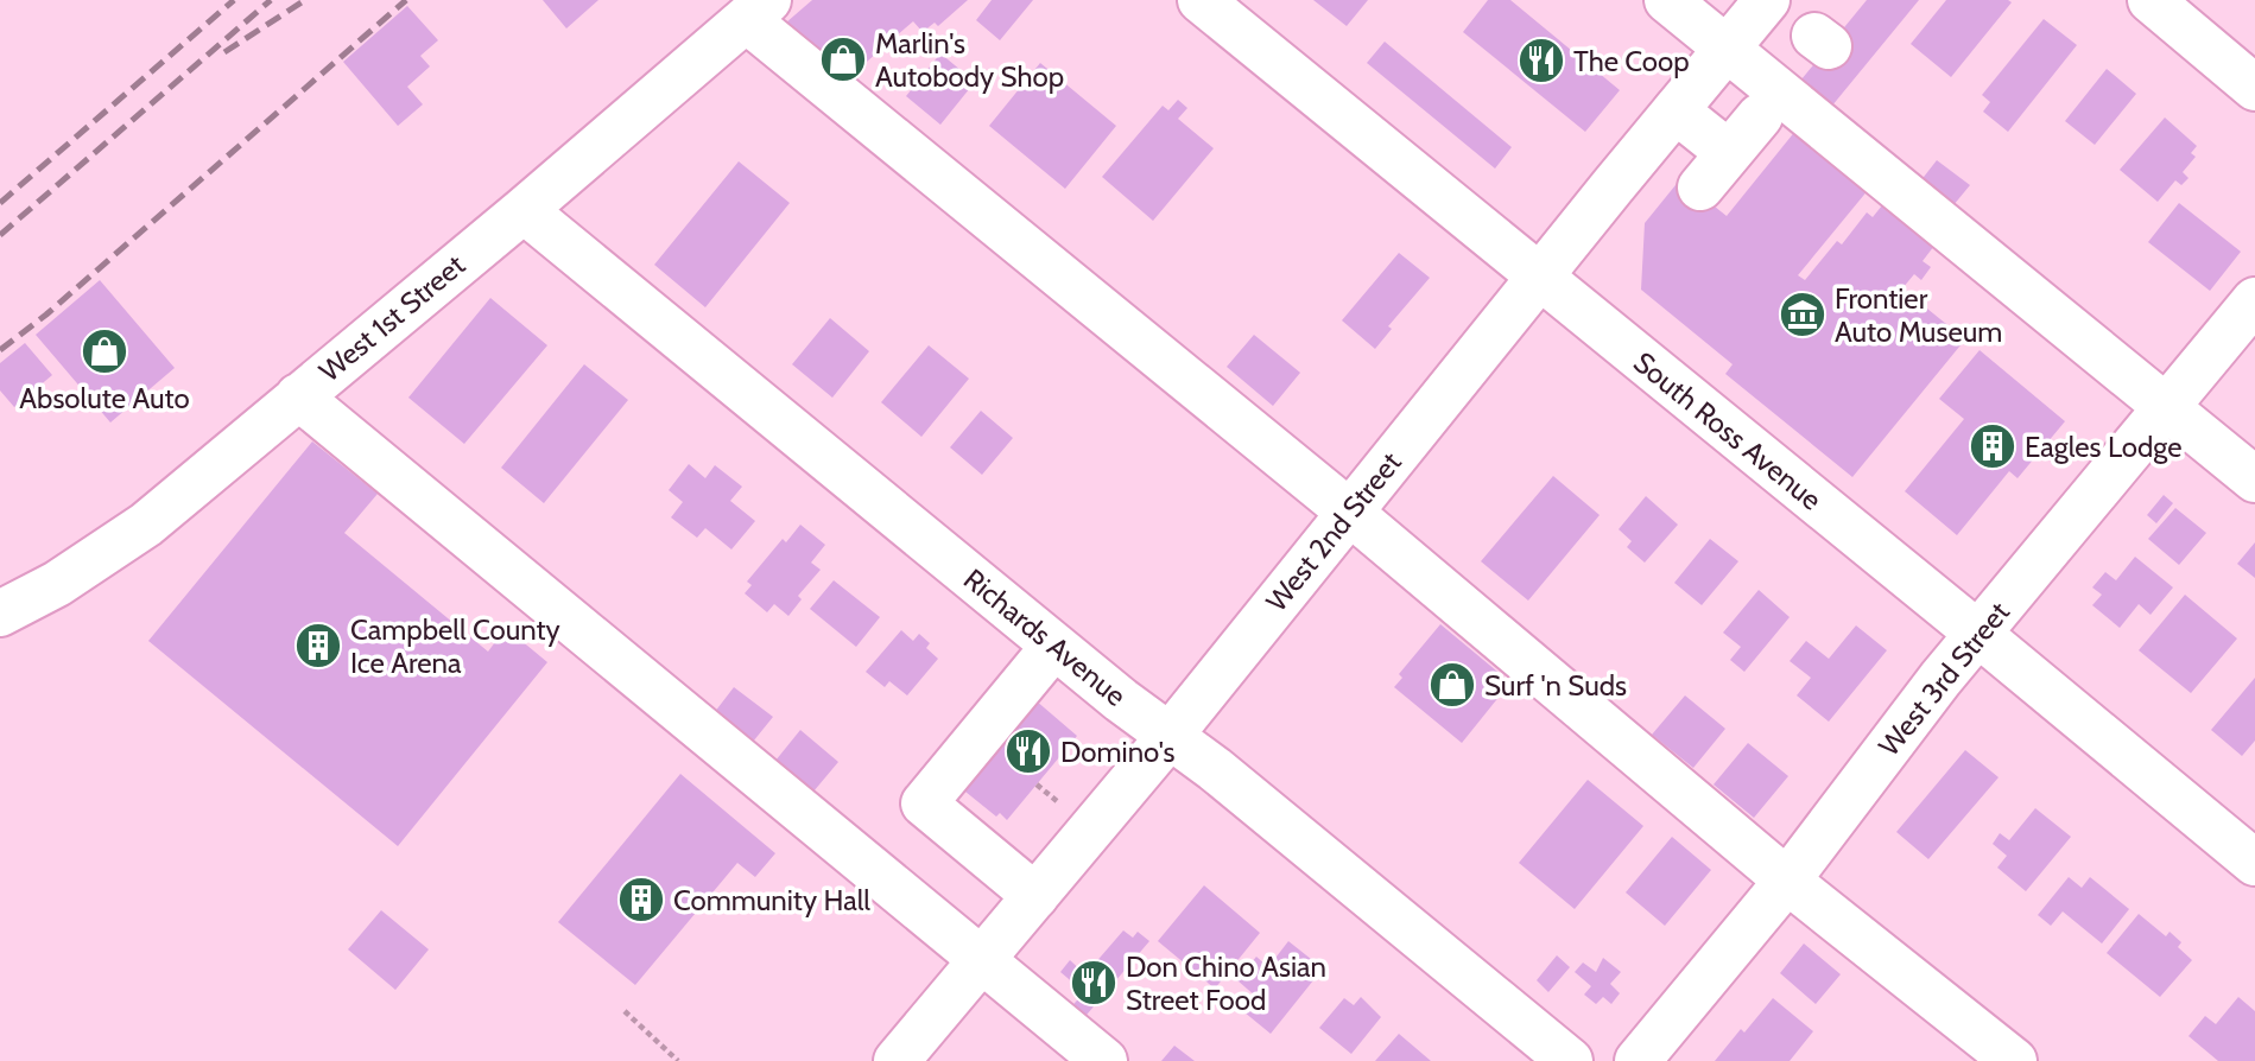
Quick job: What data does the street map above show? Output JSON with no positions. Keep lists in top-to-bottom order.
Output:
{
  "streets": {
    "street": [
      "West 1st Street",
      "South Ross Avenue",
      "West 2nd Street",
      "Richards Avenue",
      "West 3rd Street"
    ]
  },
  "crossings": [
    ["West 1st Street", "Richards Avenue"],
    ["South Ross Avenue", "West 2nd Street"],
    ["South Ross Avenue", "West 3rd Street"],
    ["West 2nd Street", "Richards Avenue"]
  ],
  "places": {
    "shop": ["Marlin's Autobody Shop", "Absolute Auto", "Surf 'n Suds"],
    "restaurant": ["The Coop", "Domino's", "Don Chino Asian Street Food"],
    "museum": ["Frontier Auto Museum"],
    "building": ["Eagles Lodge", "Campbell County Ice Arena", "Community Hall"]
  }
}
